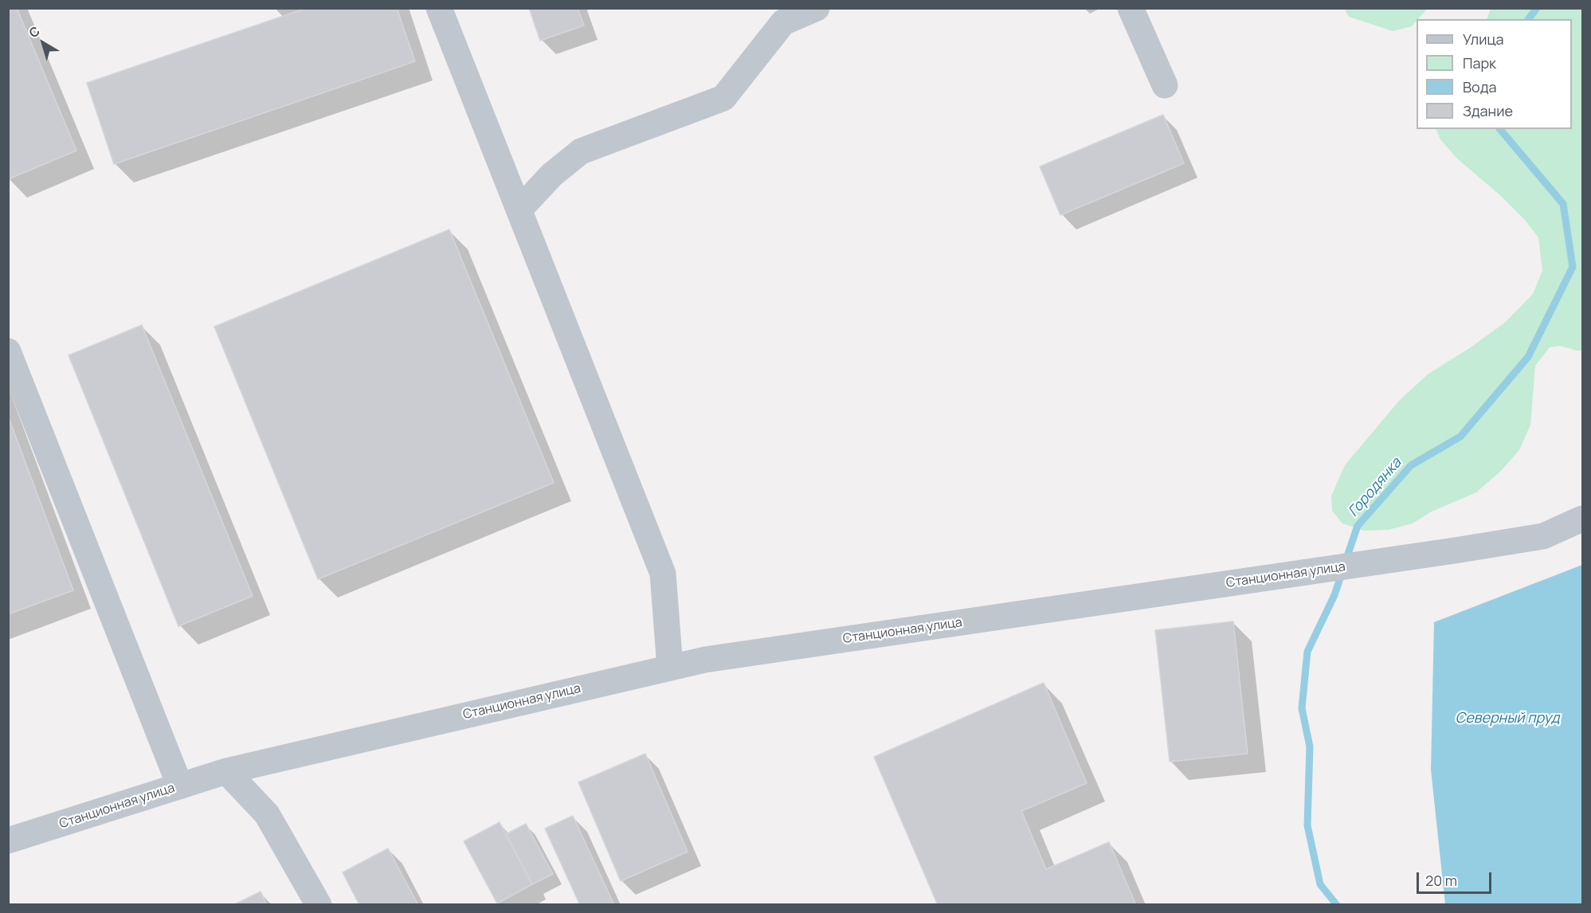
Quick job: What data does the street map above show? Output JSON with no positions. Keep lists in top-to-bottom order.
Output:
{
  "streets": {
    "street": ["Станционная улица"]
  },
  "water": ["Городянка", "Северный пруд"],
  "legend": [
    "Улица",
    "Парк",
    "Вода",
    "Здание"
  ],
  "scale_bar": "20 m",
  "north": "top left"
}
